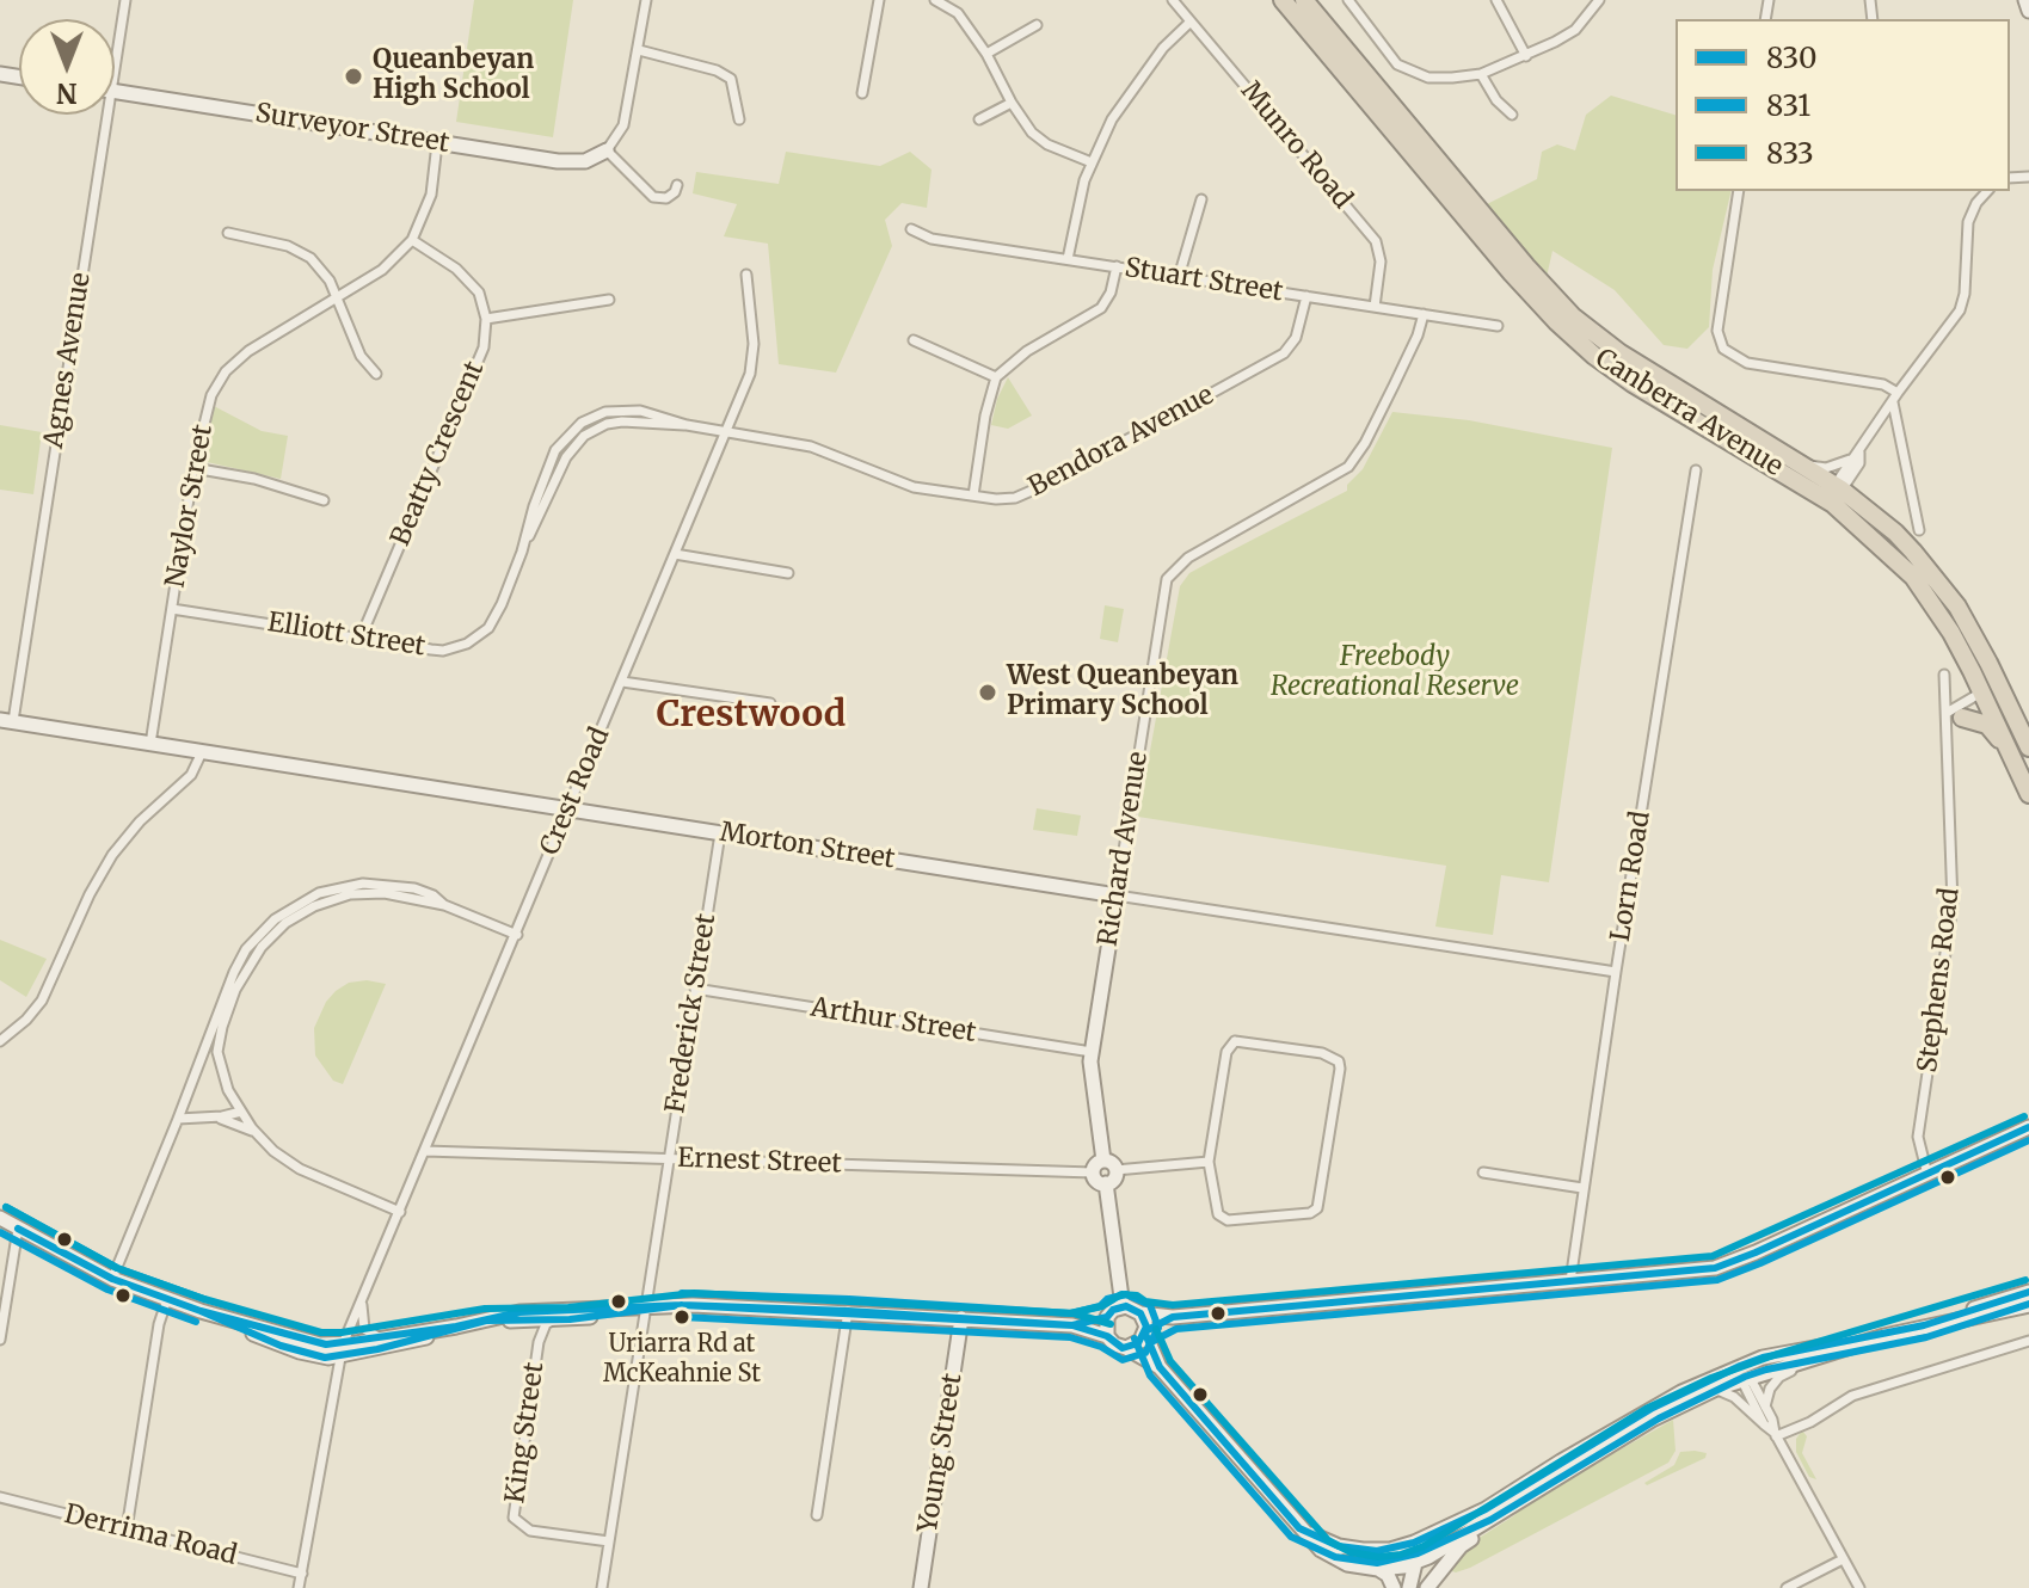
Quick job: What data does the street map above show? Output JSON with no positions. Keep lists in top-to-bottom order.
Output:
{
  "streets": {
    "highway": ["Canberra Avenue"],
    "main road": [
      "Surveyor Street",
      "Morton Street",
      "Richard Avenue",
      "Young Street"
    ],
    "street": [
      "Munro Road",
      "Stuart Street",
      "Agnes Avenue",
      "Bendora Avenue",
      "Beatty Crescent",
      "Naylor Street",
      "Elliott Street",
      "Crest Road",
      "Lorn Road",
      "Stephens Road",
      "Frederick Street",
      "Arthur Street",
      "Ernest Street",
      "King Street",
      "Derrima Road"
    ]
  },
  "crossings": [
    ["Surveyor Street", "Naylor Street"],
    ["Munro Road", "Stuart Street"],
    ["Stuart Street", "Bendora Avenue"],
    ["Stuart Street", "Richard Avenue"],
    ["Agnes Avenue", "Morton Street"],
    ["Bendora Avenue", "Elliott Street"],
    ["Bendora Avenue", "Crest Road"],
    ["Beatty Crescent", "Elliott Street"],
    ["Naylor Street", "Elliott Street"],
    ["Naylor Street", "Morton Street"],
    ["Elliott Street", "Crest Road"],
    ["Crest Road", "Morton Street"],
    ["Crest Road", "Ernest Street"],
    ["Crest Road", "Derrima Road"],
    ["Morton Street", "Richard Avenue"],
    ["Morton Street", "Lorn Road"],
    ["Morton Street", "Frederick Street"],
    ["Richard Avenue", "Arthur Street"],
    ["Richard Avenue", "Ernest Street"],
    ["Frederick Street", "Arthur Street"],
    ["Frederick Street", "Ernest Street"],
    ["Frederick Street", "King Street"]
  ],
  "districts": ["Crestwood"],
  "parks": ["Freebody Recreational Reserve"],
  "places": ["Queanbeyan High School", "West Queanbeyan Primary School", "Uriarra Rd at McKeahnie St"],
  "lines": ["transit line 833", "transit line 830", "transit line 831"],
  "legend": ["830", "831", "833"],
  "north": "bottom"
}
